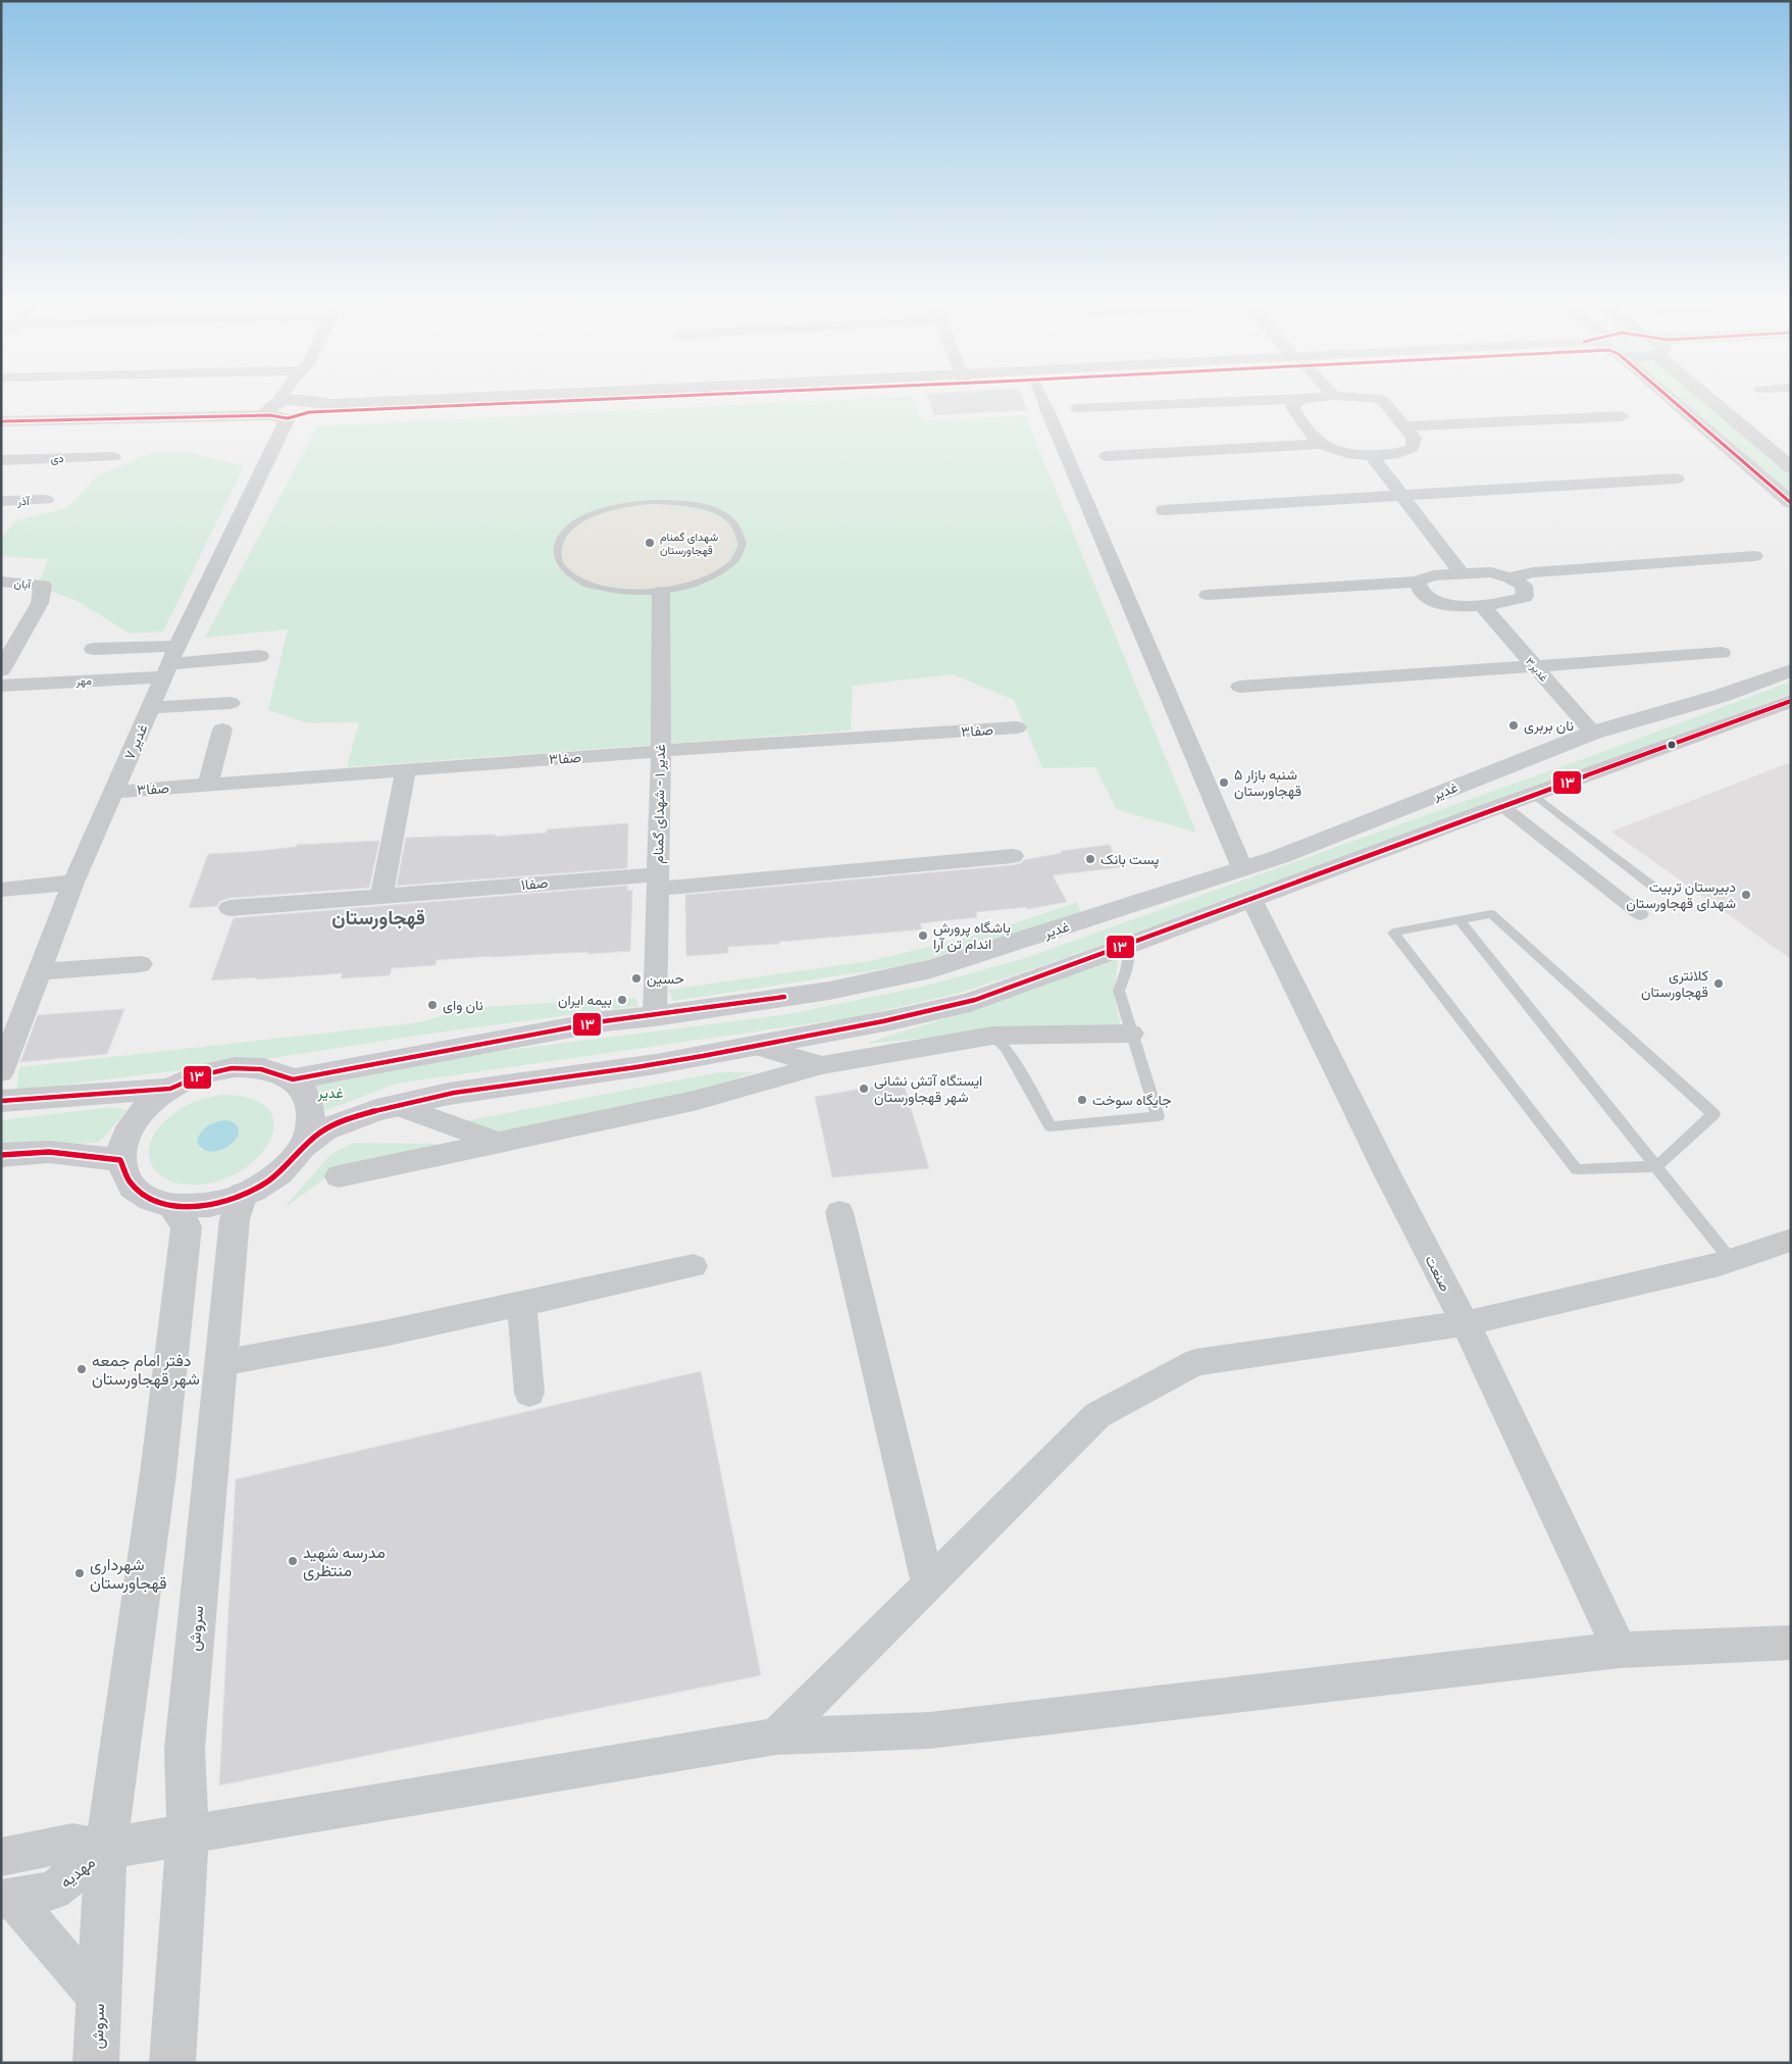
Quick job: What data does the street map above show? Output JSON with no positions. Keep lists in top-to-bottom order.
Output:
{
  "streets": {
    "main road": ["غدیر"],
    "street": [
      "دی",
      "آذر",
      "آبان",
      "غدیر۳",
      "مهر",
      "صفا۳",
      "غدیر ۷",
      "غدیر ۱ - شهدای گمنام",
      "صفا۱",
      "صنعت",
      "سروش",
      "مهدیه"
    ]
  },
  "crossings": [
    ["غدیر۳", "غدیر"],
    ["مهر", "غدیر ۷"],
    ["صفا۳", "غدیر ۷"],
    ["صفا۳", "غدیر ۱ - شهدای گمنام"],
    ["غدیر", "غدیر ۱ - شهدای گمنام"],
    ["غدیر", "سروش"],
    ["غدیر ۱ - شهدای گمنام", "صفا۱"],
    ["سروش", "مهدیه"]
  ],
  "districts": ["قهجاورستان"],
  "parks": ["غدیر"],
  "places": [
    "شهدای گمنام قهجاورستان",
    "نان بربری",
    "۵ شنبه بازار قهجاورستان",
    "پست بانک",
    "دبیرستان تربیت شهدای قهجاورستان",
    "باشگاه پرورش اندام تن آرا",
    "حسین",
    "کلانتری قهجاورستان",
    "بیمه ایران",
    "نان وای",
    "ایستگاه آتش نشانی شهر قهجاورستان",
    "جایگاه سوخت",
    "دفتر امام جمعه شهر قهجاورستان",
    "مدرسه شهید منتظری",
    "شهرداری قهجاورستان"
  ],
  "lines": ["transit line ۱۳"]
}
